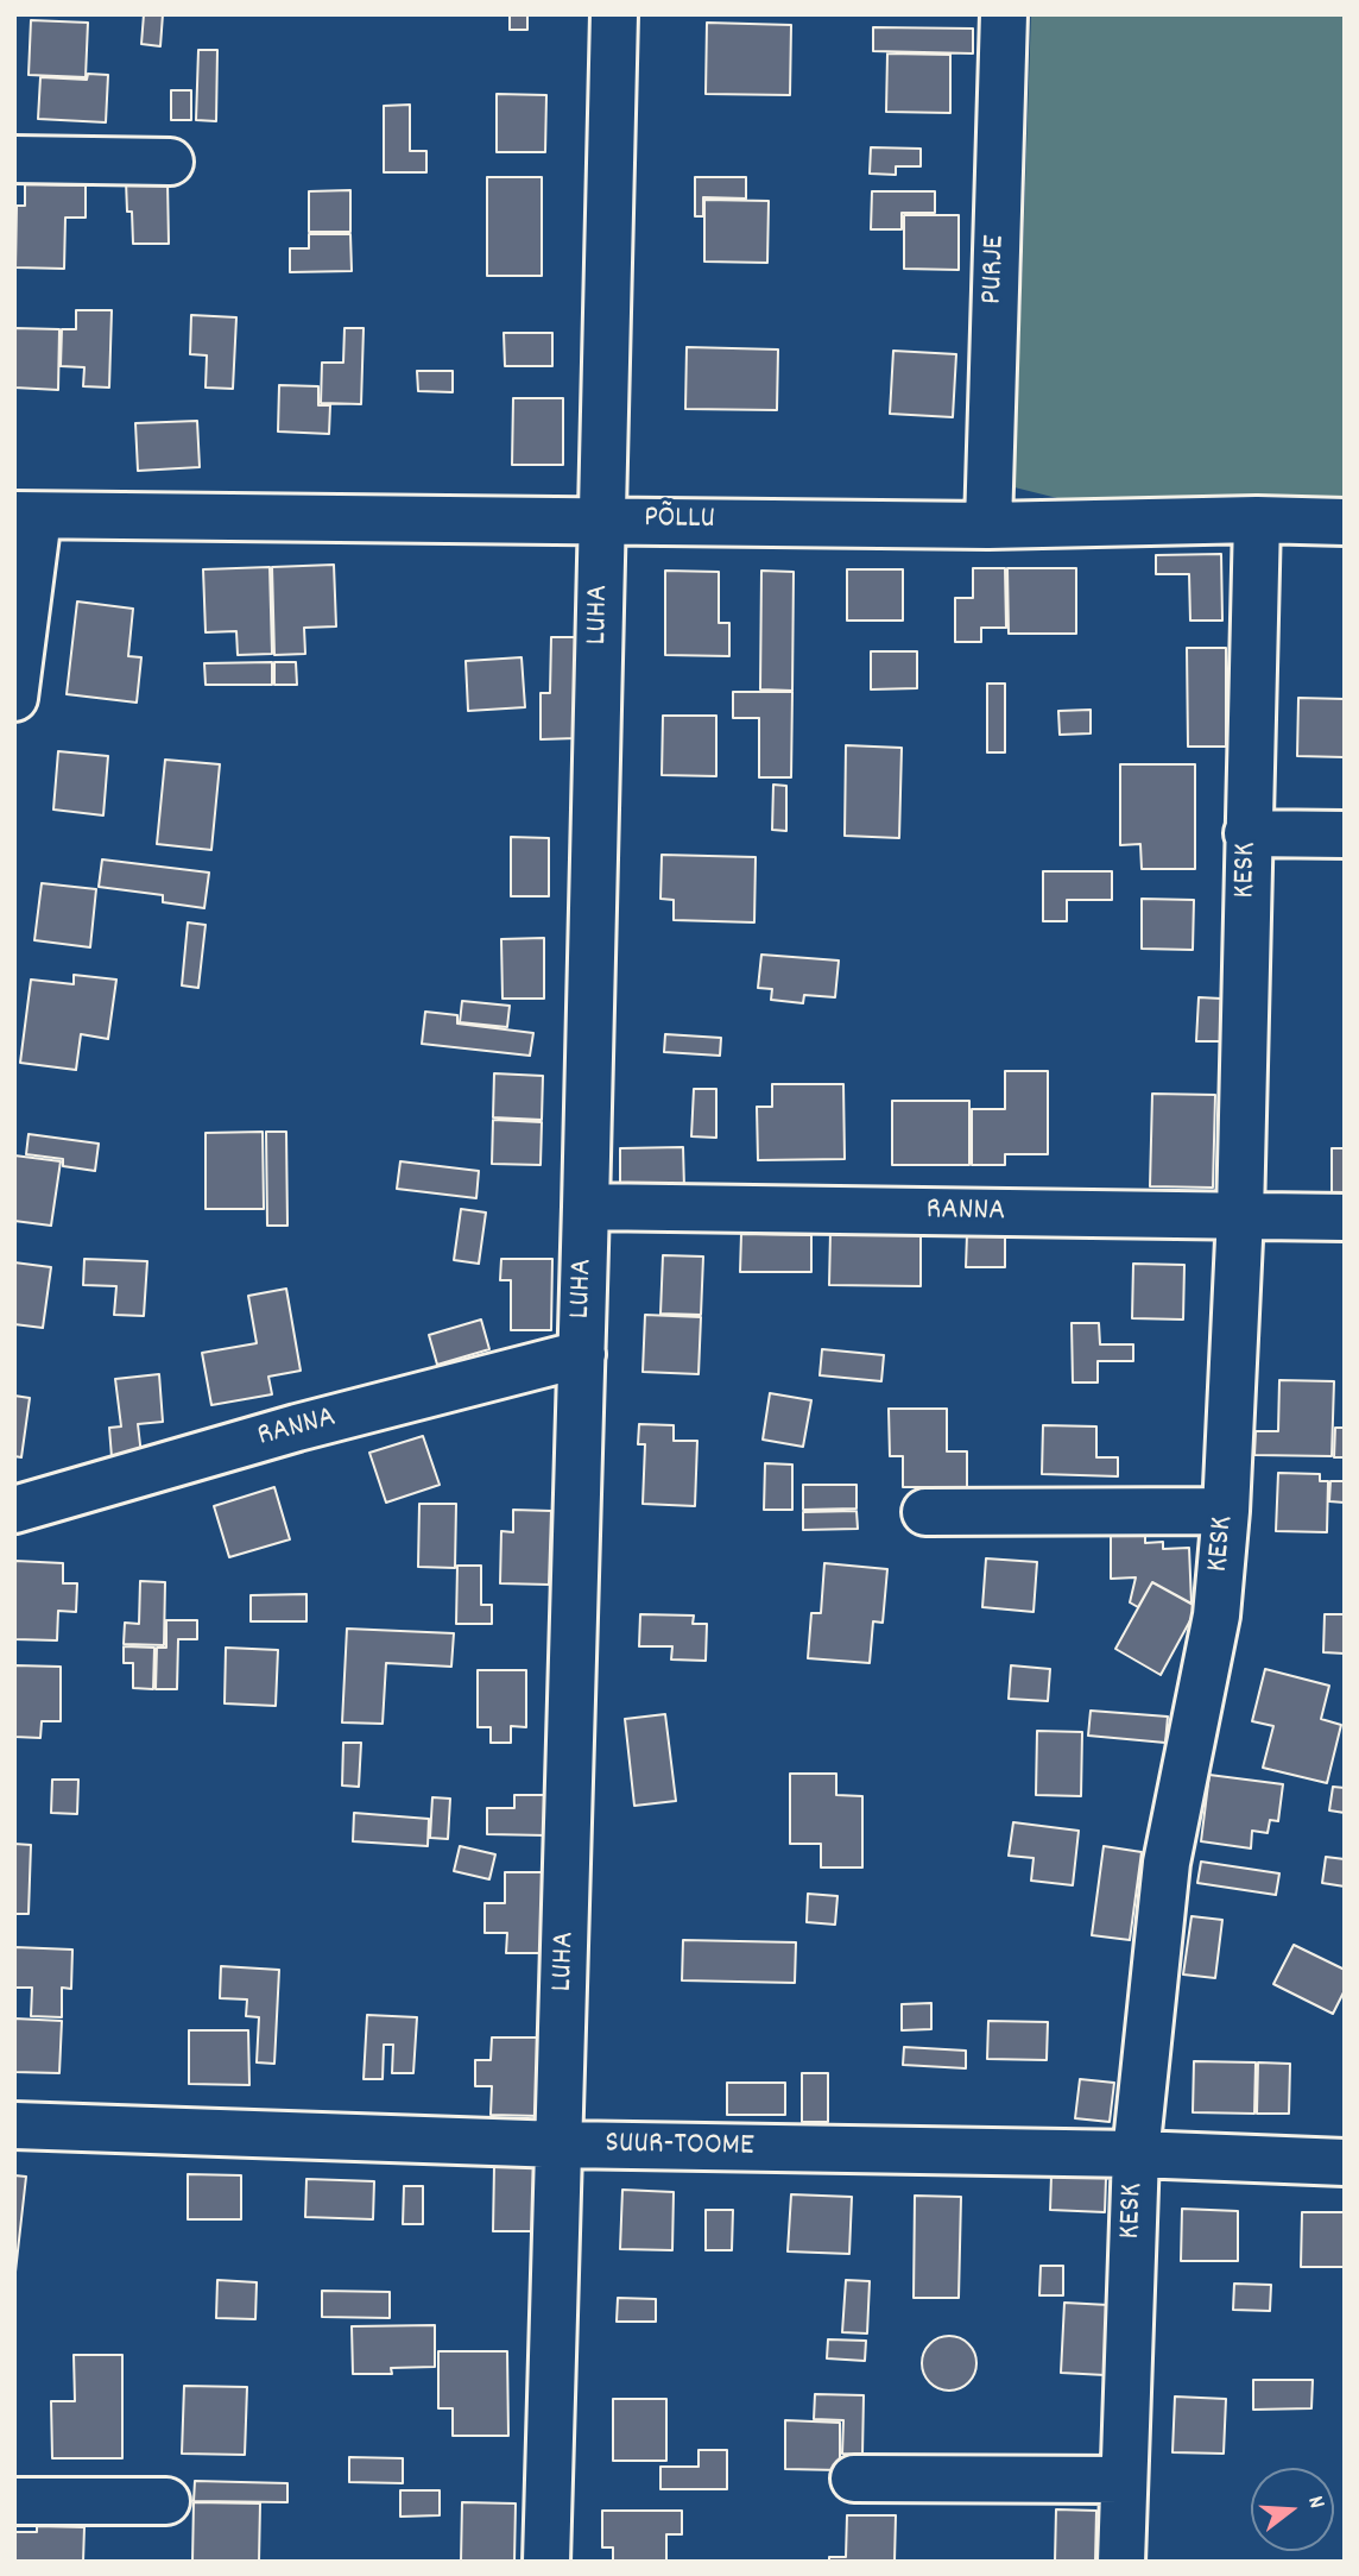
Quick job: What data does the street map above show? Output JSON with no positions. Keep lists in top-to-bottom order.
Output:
{
  "streets": {
    "street": [
      "PURJE",
      "PÕLLU",
      "LUHA",
      "KESK",
      "RANNA",
      "SUUR-TOOME"
    ]
  },
  "crossings": [
    ["PURJE", "PÕLLU"],
    ["PÕLLU", "LUHA"],
    ["PÕLLU", "KESK"],
    ["LUHA", "RANNA"],
    ["LUHA", "SUUR-TOOME"],
    ["KESK", "RANNA"],
    ["KESK", "SUUR-TOOME"]
  ],
  "north": "right"
}
